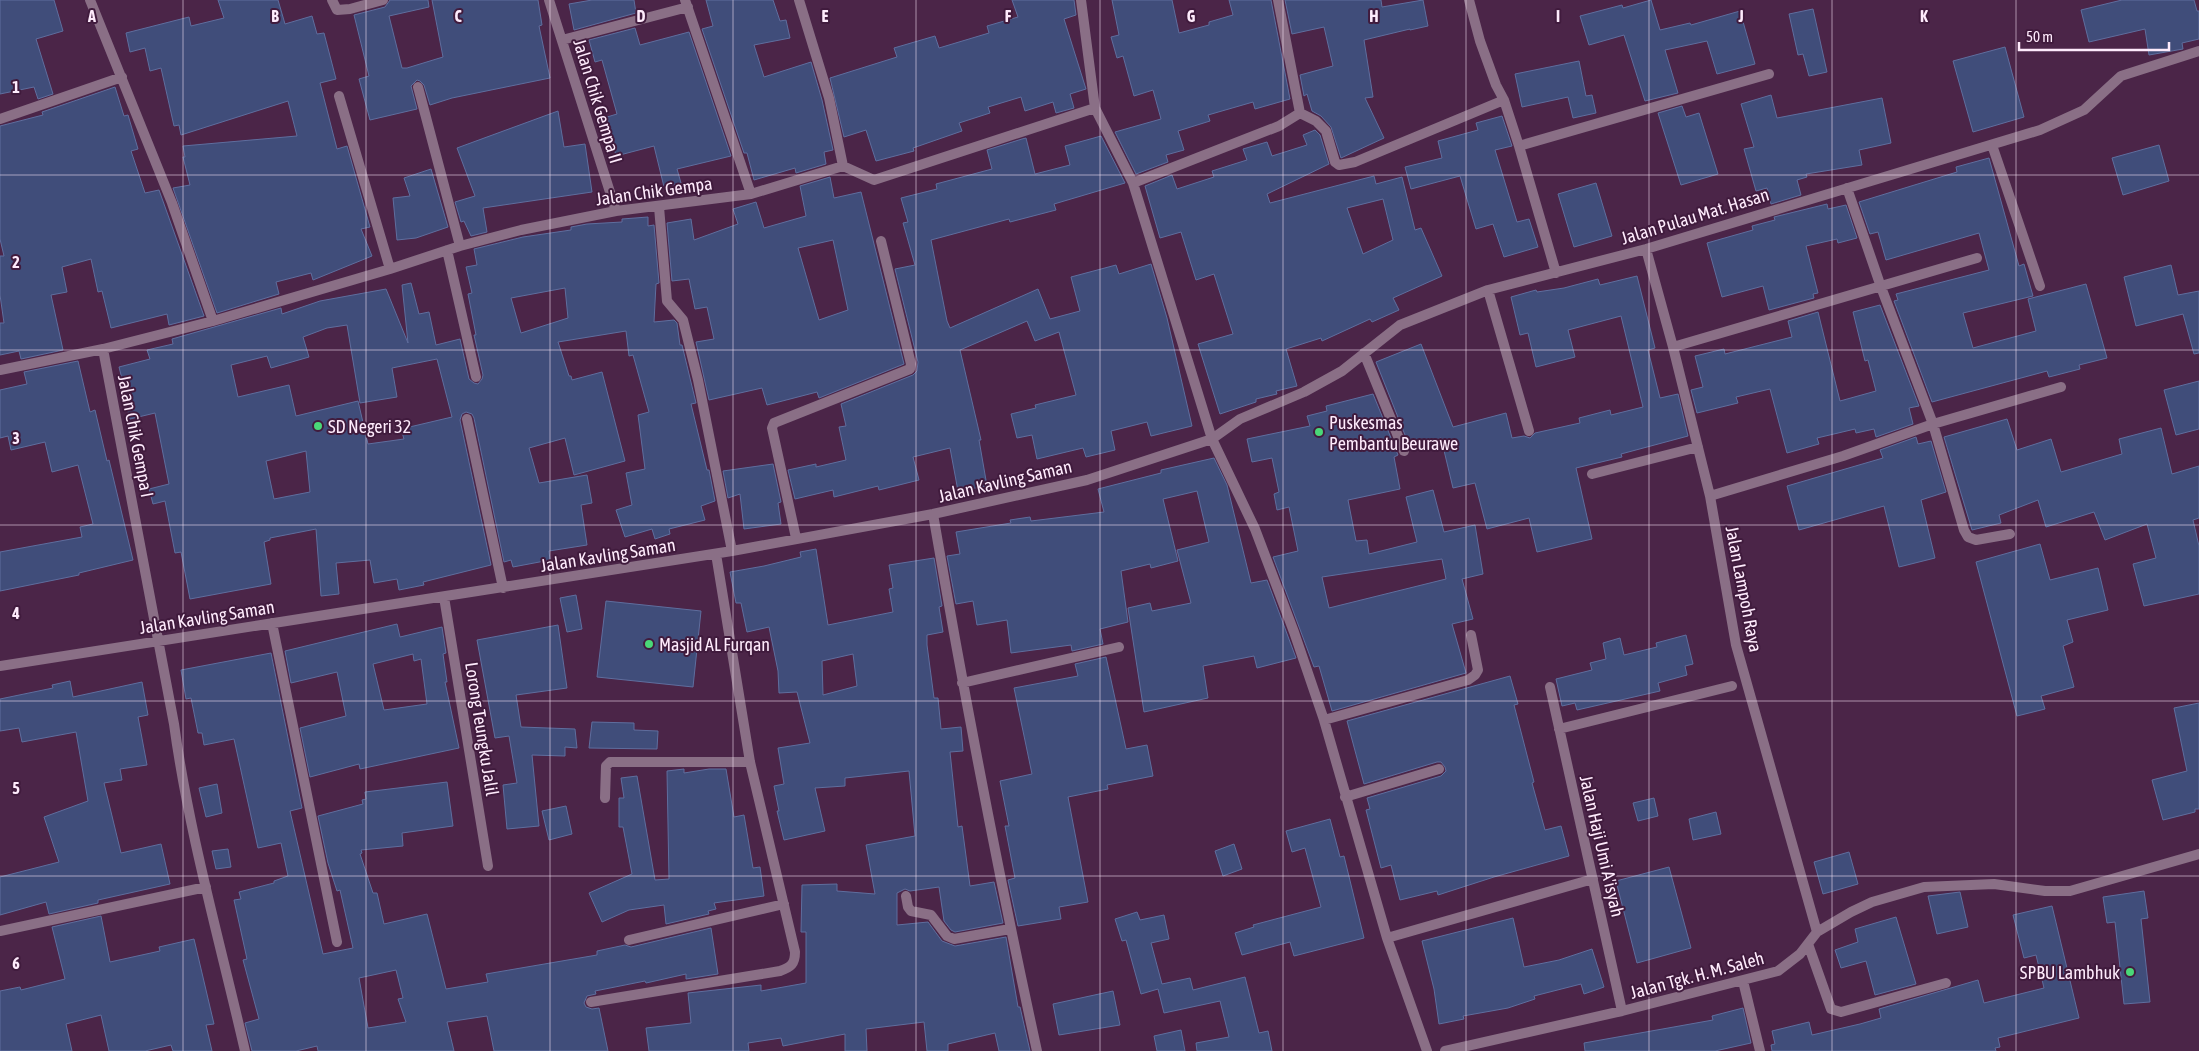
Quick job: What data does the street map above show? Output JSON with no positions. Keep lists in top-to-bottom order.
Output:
{
  "streets": {
    "street": [
      "Jalan Chik Gempa II",
      "Jalan Chik Gempa",
      "Jalan Pulau Mat. Hasan",
      "Jalan Chik Gempa I",
      "Jalan Kavling Saman",
      "Jalan Lampoh Raya",
      "Lorong Teungku Jalil",
      "Jalan Haji Umi A'isyah",
      "Jalan Tgk. H. M. Saleh"
    ]
  },
  "crossings": [
    ["Jalan Chik Gempa II", "Jalan Chik Gempa"],
    ["Jalan Pulau Mat. Hasan", "Jalan Kavling Saman"],
    ["Jalan Pulau Mat. Hasan", "Jalan Lampoh Raya"],
    ["Jalan Chik Gempa I", "Jalan Kavling Saman"],
    ["Jalan Kavling Saman", "Lorong Teungku Jalil"],
    ["Jalan Lampoh Raya", "Jalan Tgk. H. M. Saleh"],
    ["Jalan Haji Umi A'isyah", "Jalan Tgk. H. M. Saleh"]
  ],
  "places": [
    "SD Negeri 32",
    "Puskesmas Pembantu Beurawe",
    "Masjid AL Furqan",
    "SPBU Lambhuk"
  ],
  "scale_bar": "50 m",
  "grid": {
    "columns": [
      "A",
      "B",
      "C",
      "D",
      "E",
      "F",
      "G",
      "H",
      "I",
      "J",
      "K"
    ],
    "rows": [
      "1",
      "2",
      "3",
      "4",
      "5",
      "6"
    ]
  }
}
